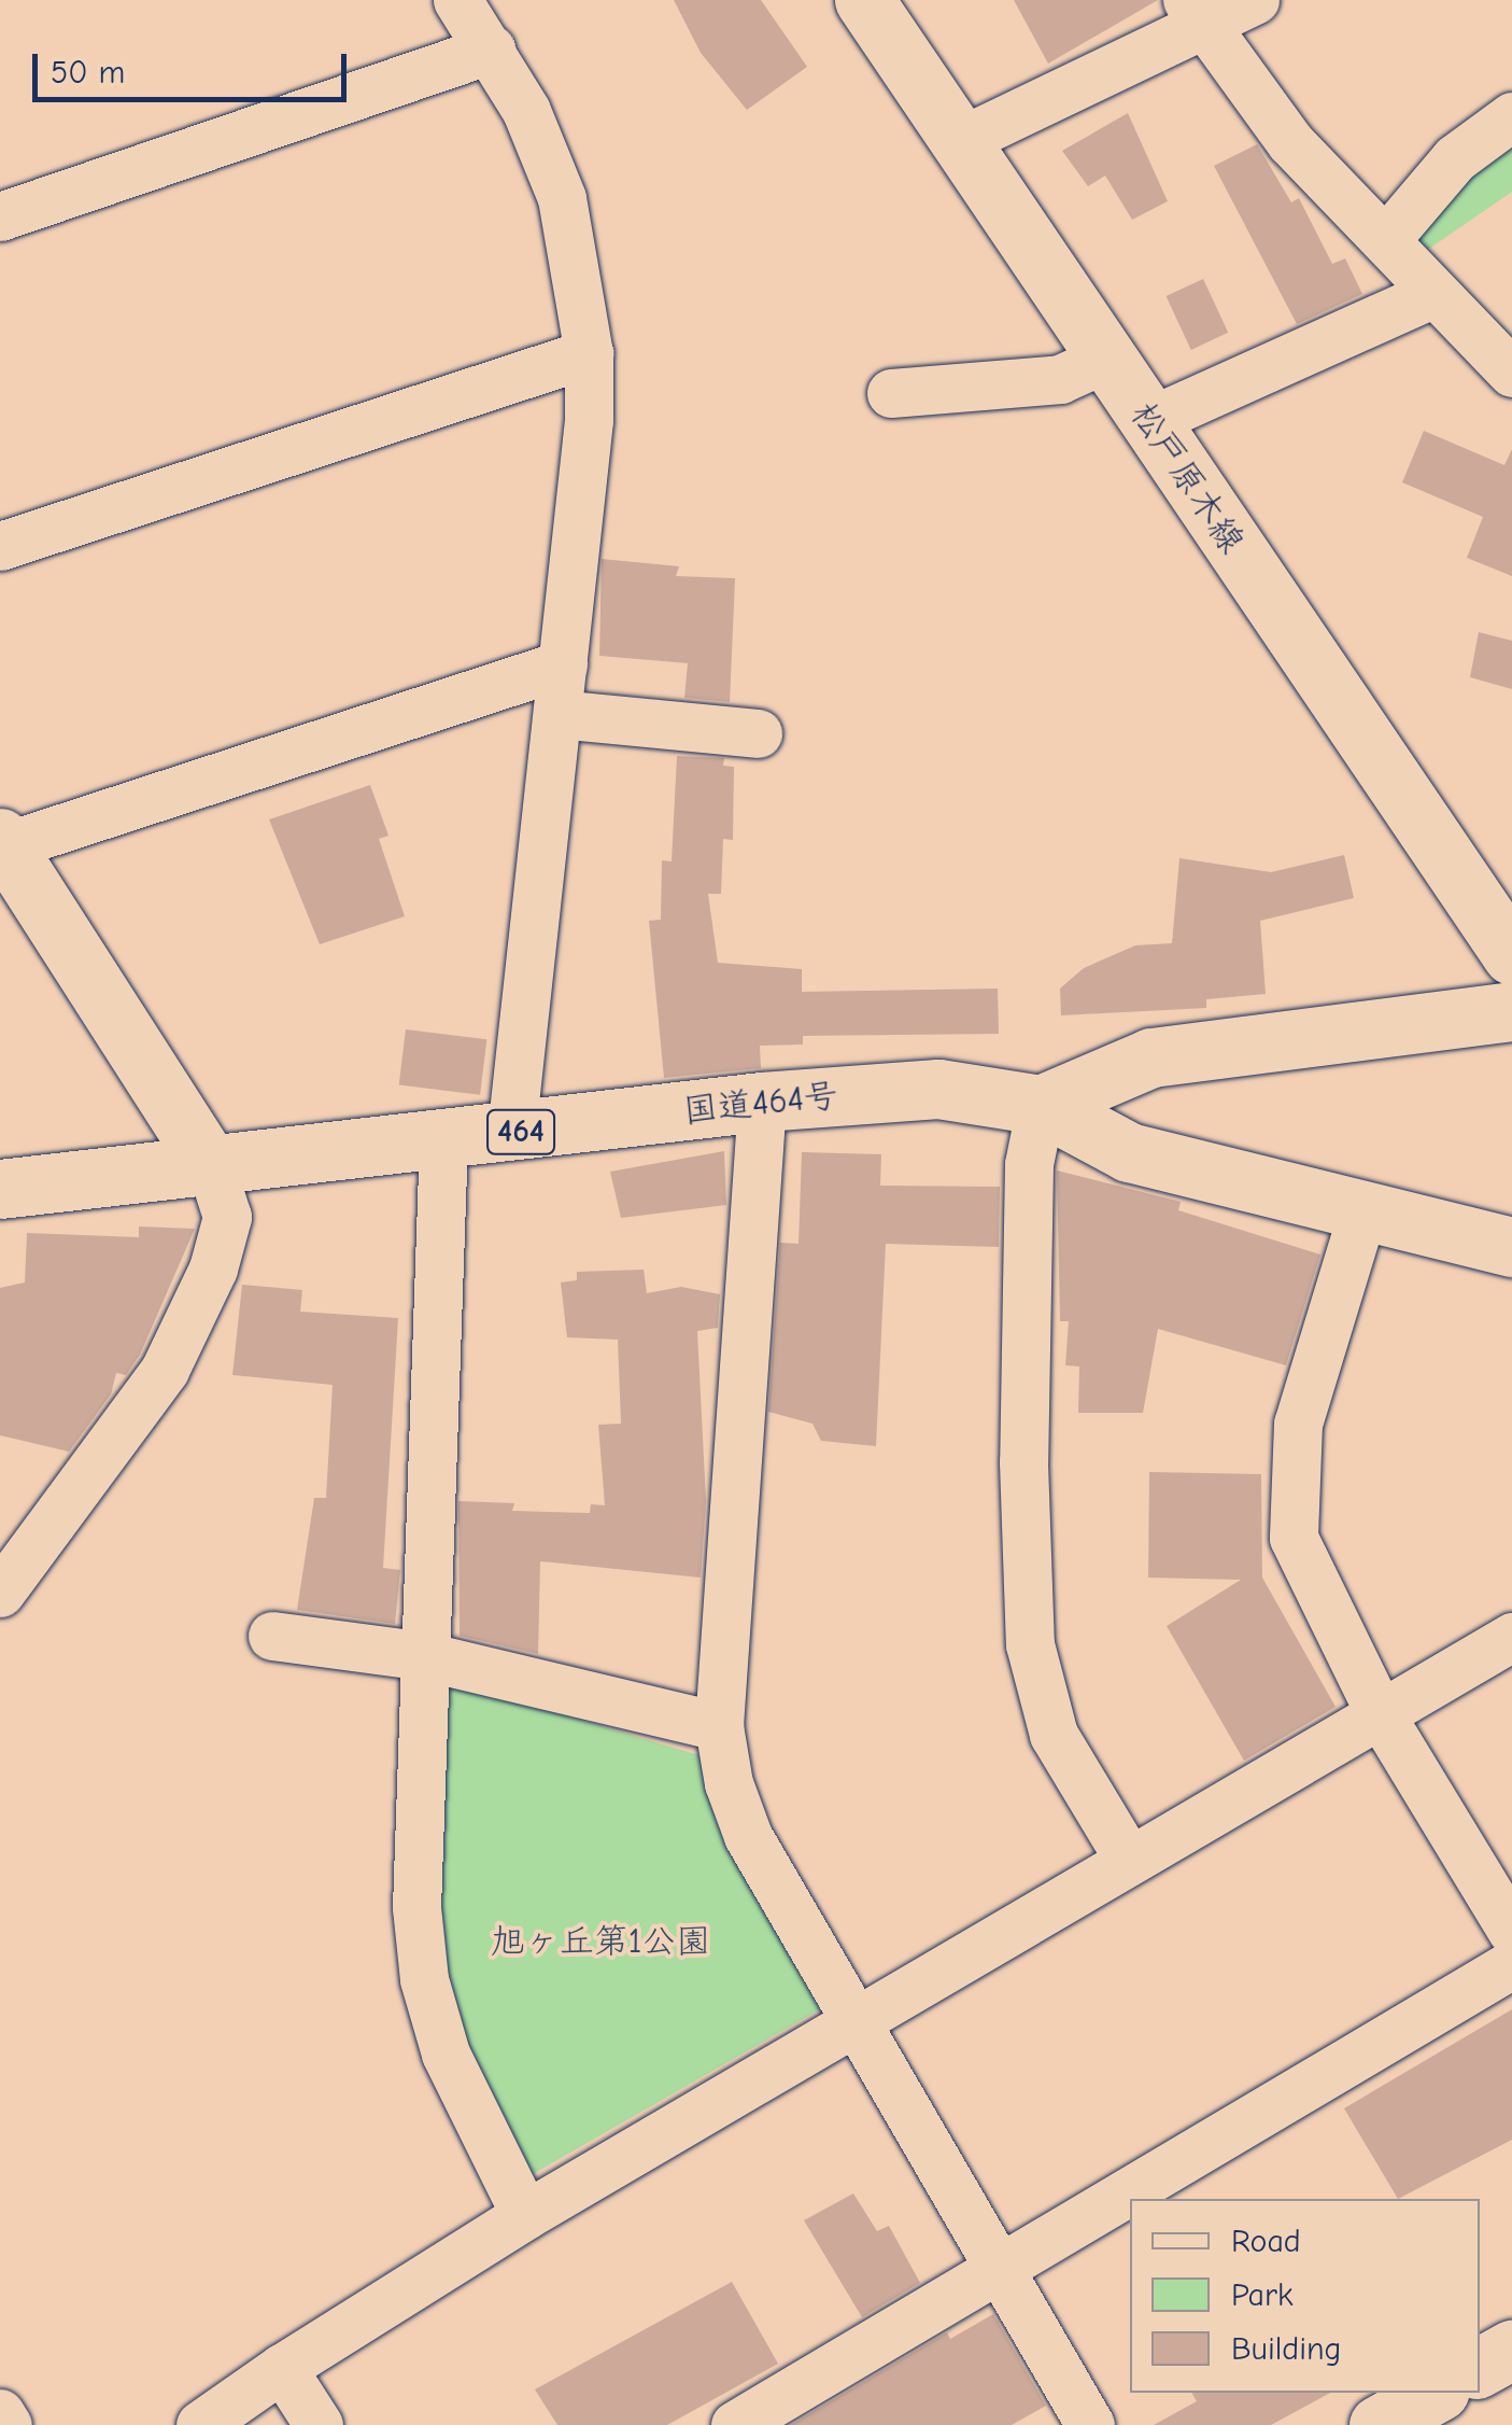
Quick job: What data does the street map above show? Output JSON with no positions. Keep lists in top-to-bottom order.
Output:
{
  "streets": {
    "main road": ["松戸原木線", "国道464号", "464"]
  },
  "parks": ["旭ヶ丘第1公園"],
  "legend": ["Road", "Park", "Building"],
  "scale_bar": "50 m"
}
